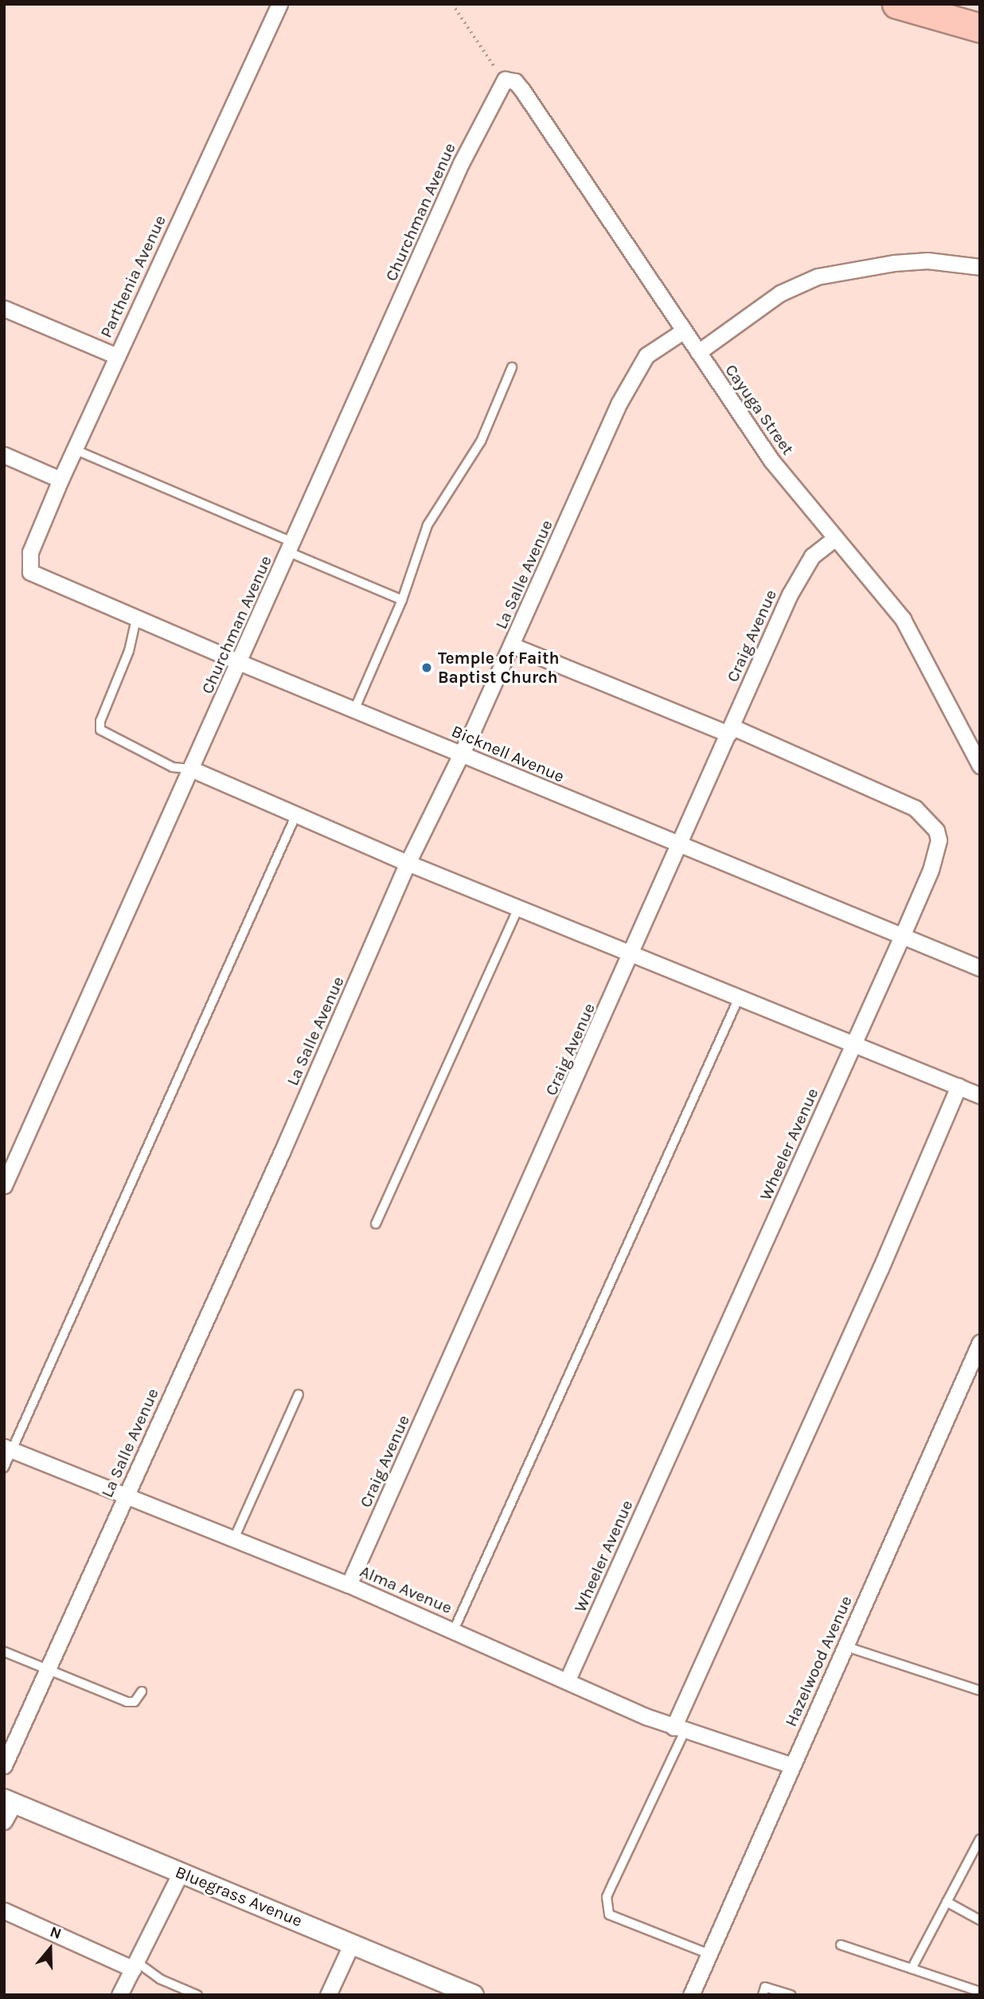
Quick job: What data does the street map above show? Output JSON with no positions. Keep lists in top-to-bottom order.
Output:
{
  "streets": {
    "street": [
      "Churchman Avenue",
      "Parthenia Avenue",
      "Cayuga Street",
      "La Salle Avenue",
      "Craig Avenue",
      "Bicknell Avenue",
      "Wheeler Avenue",
      "Alma Avenue",
      "Hazelwood Avenue",
      "Bluegrass Avenue"
    ]
  },
  "crossings": [
    ["Churchman Avenue", "Cayuga Street"],
    ["Churchman Avenue", "Bicknell Avenue"],
    ["Parthenia Avenue", "Bicknell Avenue"],
    ["Cayuga Street", "La Salle Avenue"],
    ["Cayuga Street", "Craig Avenue"],
    ["La Salle Avenue", "Bicknell Avenue"],
    ["La Salle Avenue", "Wheeler Avenue"],
    ["La Salle Avenue", "Alma Avenue"],
    ["Craig Avenue", "Bicknell Avenue"],
    ["Craig Avenue", "Wheeler Avenue"],
    ["Craig Avenue", "Alma Avenue"],
    ["Bicknell Avenue", "Wheeler Avenue"],
    ["Wheeler Avenue", "Alma Avenue"],
    ["Alma Avenue", "Hazelwood Avenue"]
  ],
  "places": ["Temple of Faith Baptist Church"],
  "north": "top"
}
